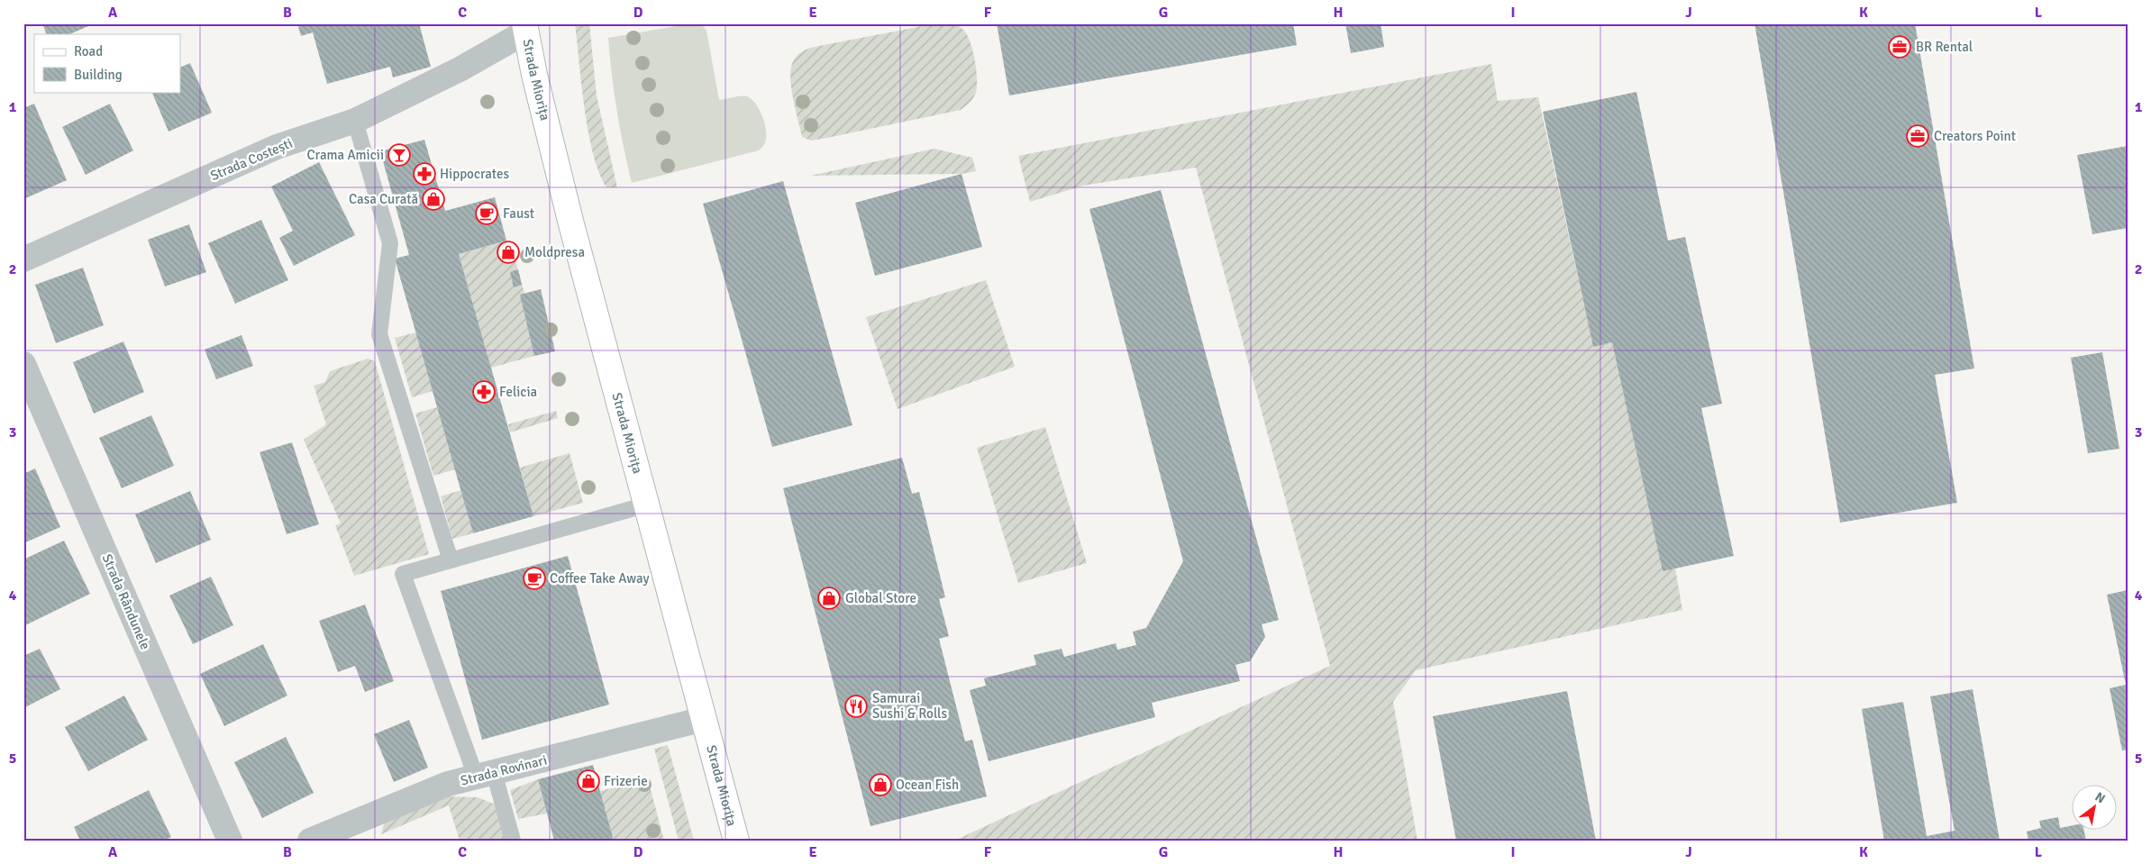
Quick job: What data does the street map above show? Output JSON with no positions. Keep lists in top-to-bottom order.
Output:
{
  "streets": {
    "main road": ["Strada Miorița"],
    "street": ["Strada Costești", "Strada Rândunele", "Strada Rovinari"]
  },
  "crossings": [
    ["Strada Miorița", "Strada Costești"],
    ["Strada Miorița", "Strada Rovinari"]
  ],
  "places": {
    "office": ["BR Rental", "Creators Point"],
    "bar": ["Crama Amicii"],
    "pharmacy": ["Hippocrates", "Felicia"],
    "shop": [
      "Casa Curată",
      "Moldpresa",
      "Global Store",
      "Frizerie",
      "Ocean Fish"
    ],
    "cafe": ["Faust", "Coffee Take Away"],
    "restaurant": ["Samurai Sushi & Rolls"]
  },
  "legend": ["Road", "Building"],
  "north": "top right",
  "grid": {
    "columns": [
      "A",
      "B",
      "C",
      "D",
      "E",
      "F",
      "G",
      "H",
      "I",
      "J",
      "K",
      "L"
    ],
    "rows": [
      "1",
      "2",
      "3",
      "4",
      "5"
    ]
  }
}
